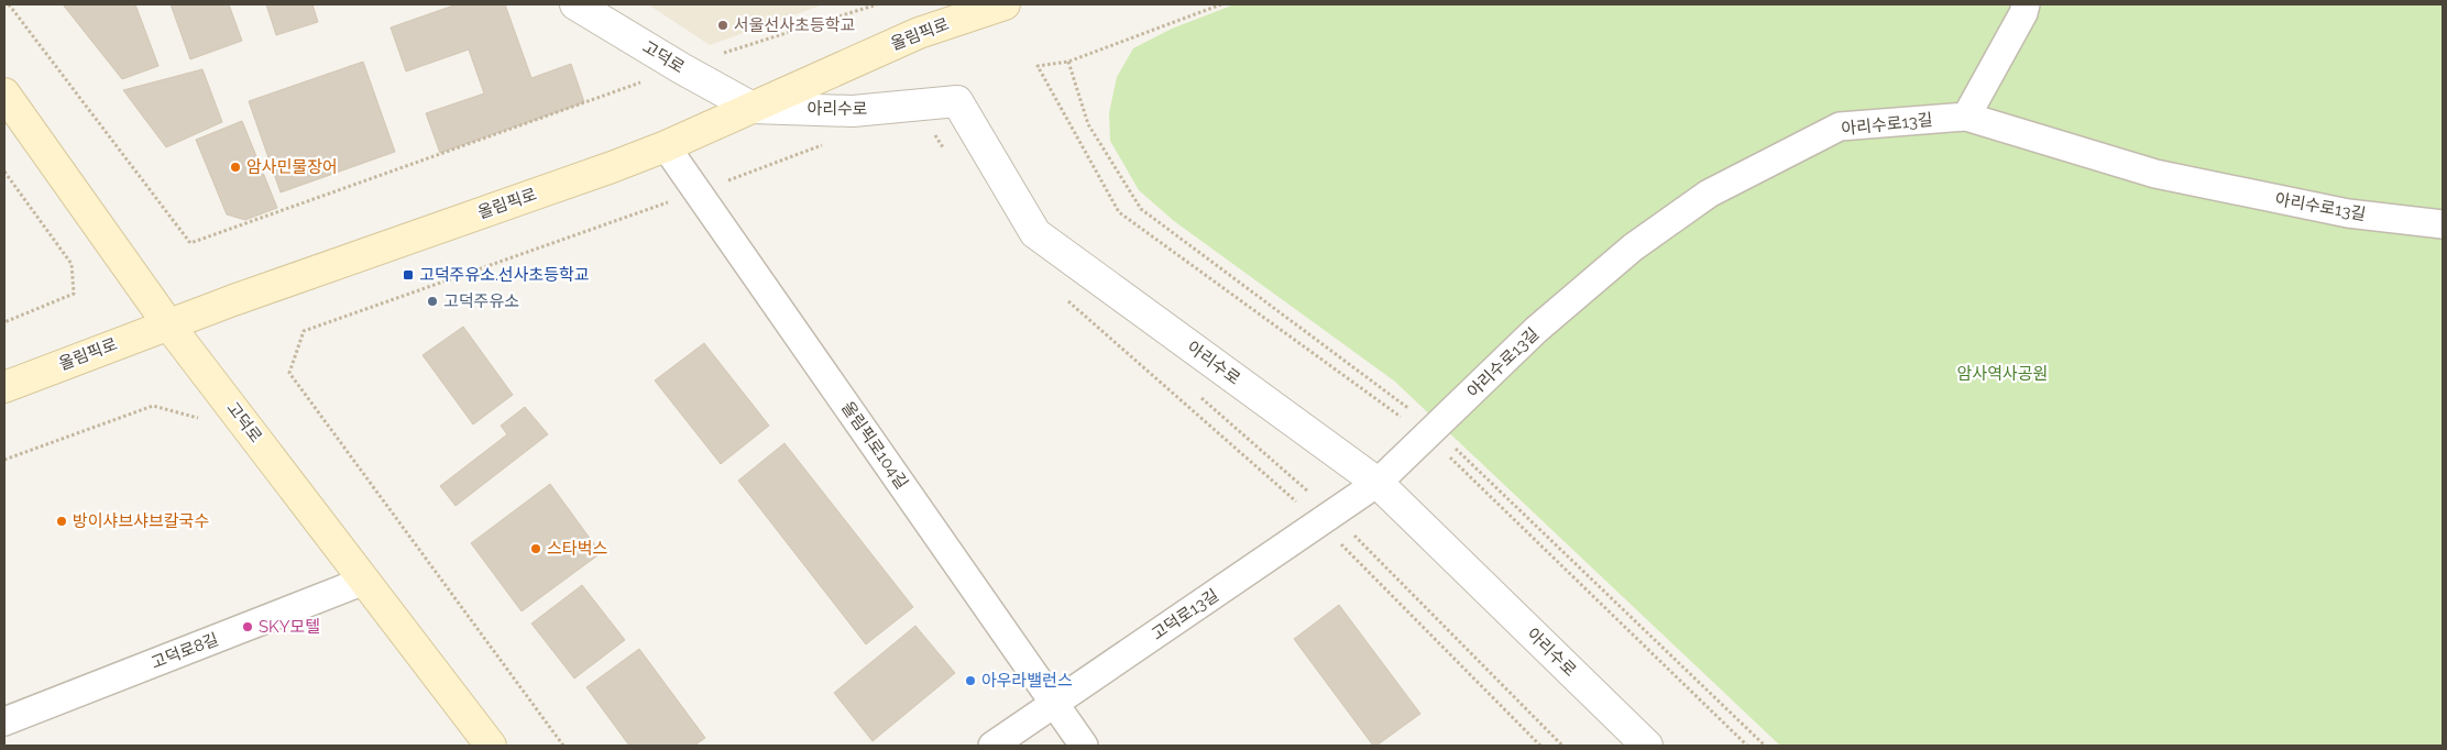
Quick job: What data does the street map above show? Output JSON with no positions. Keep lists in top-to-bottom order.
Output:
{
  "streets": {
    "main road": ["올림픽로", "고덕로"],
    "street": [
      "아리수로",
      "아리수로13길",
      "올림픽로104길",
      "고덕로13길",
      "고덕로8길"
    ]
  },
  "crossings": [
    ["올림픽로", "고덕로"],
    ["올림픽로", "아리수로"],
    ["올림픽로", "올림픽로104길"],
    ["고덕로", "아리수로"],
    ["고덕로", "고덕로8길"],
    ["아리수로", "아리수로13길"],
    ["아리수로", "고덕로13길"],
    ["아리수로13길", "고덕로13길"],
    ["올림픽로104길", "고덕로13길"]
  ],
  "parks": ["암사역사공원"],
  "places": {
    "other": [
      "서울선사초등학교",
      "암사민물장어",
      "고덕주유소",
      "방이샤브샤브칼국수",
      "스타벅스",
      "SKY모텔",
      "아우라밸런스"
    ],
    "transit": ["고덕주유소.선사초등학교"]
  }
}
